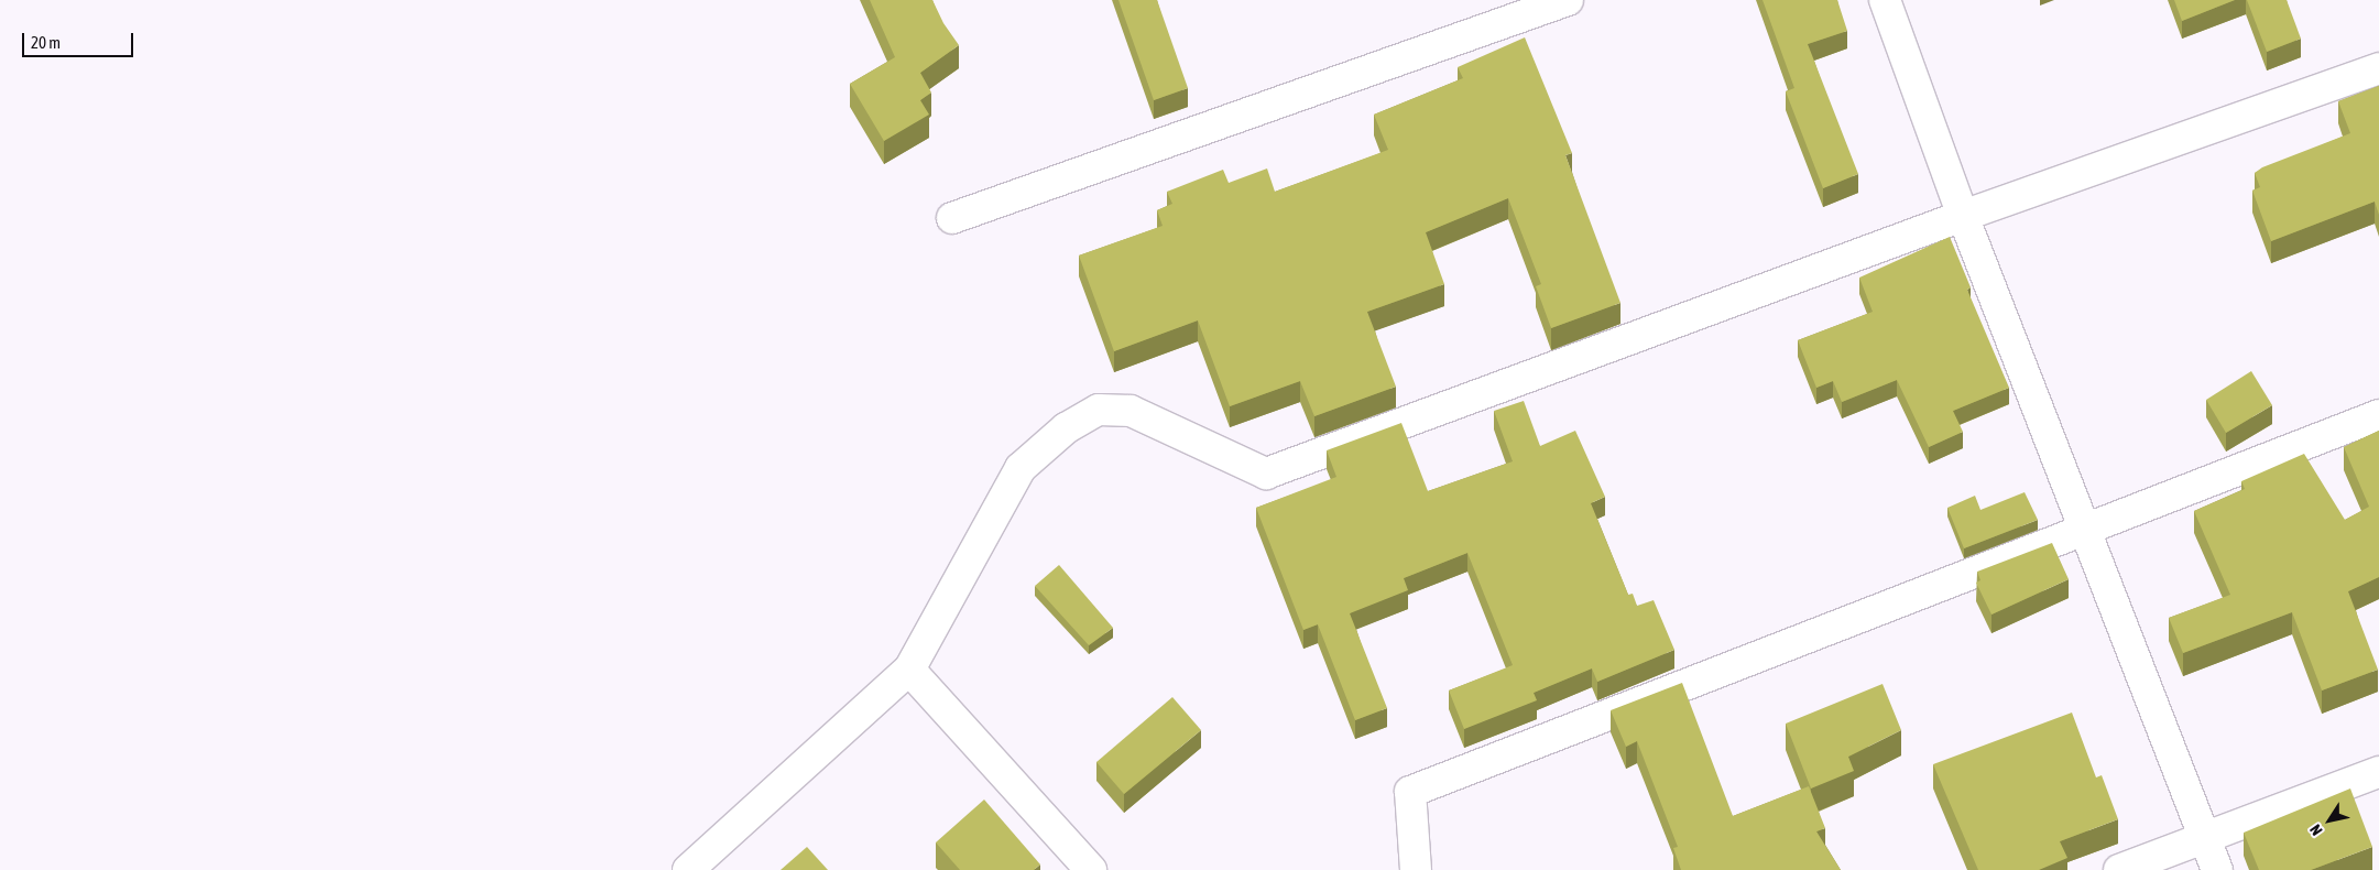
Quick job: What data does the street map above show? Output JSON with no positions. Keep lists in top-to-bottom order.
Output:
{
  "scale_bar": "20 m",
  "north": "bottom left"
}
